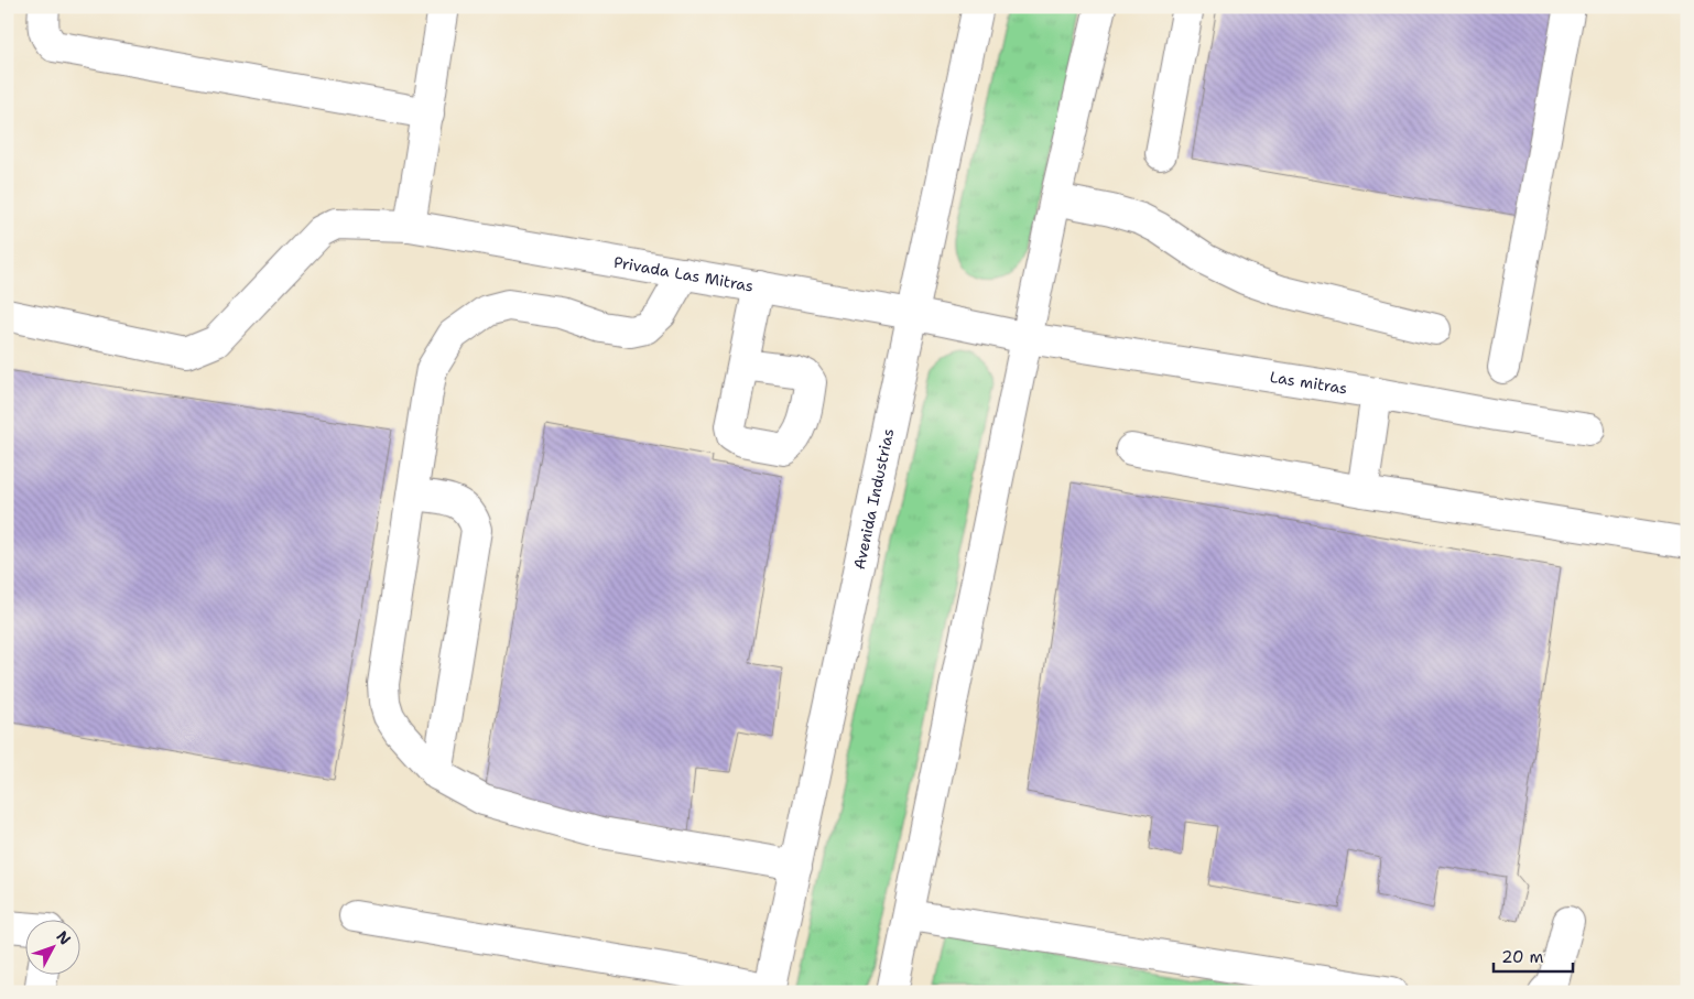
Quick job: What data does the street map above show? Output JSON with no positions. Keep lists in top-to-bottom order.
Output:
{
  "streets": {
    "street": ["Privada Las Mitras", "Las mitras", "Avenida Industrias"]
  },
  "crossings": [
    ["Privada Las Mitras", "Las mitras"],
    ["Privada Las Mitras", "Avenida Industrias"]
  ],
  "scale_bar": "20 m",
  "north": "top right"
}
